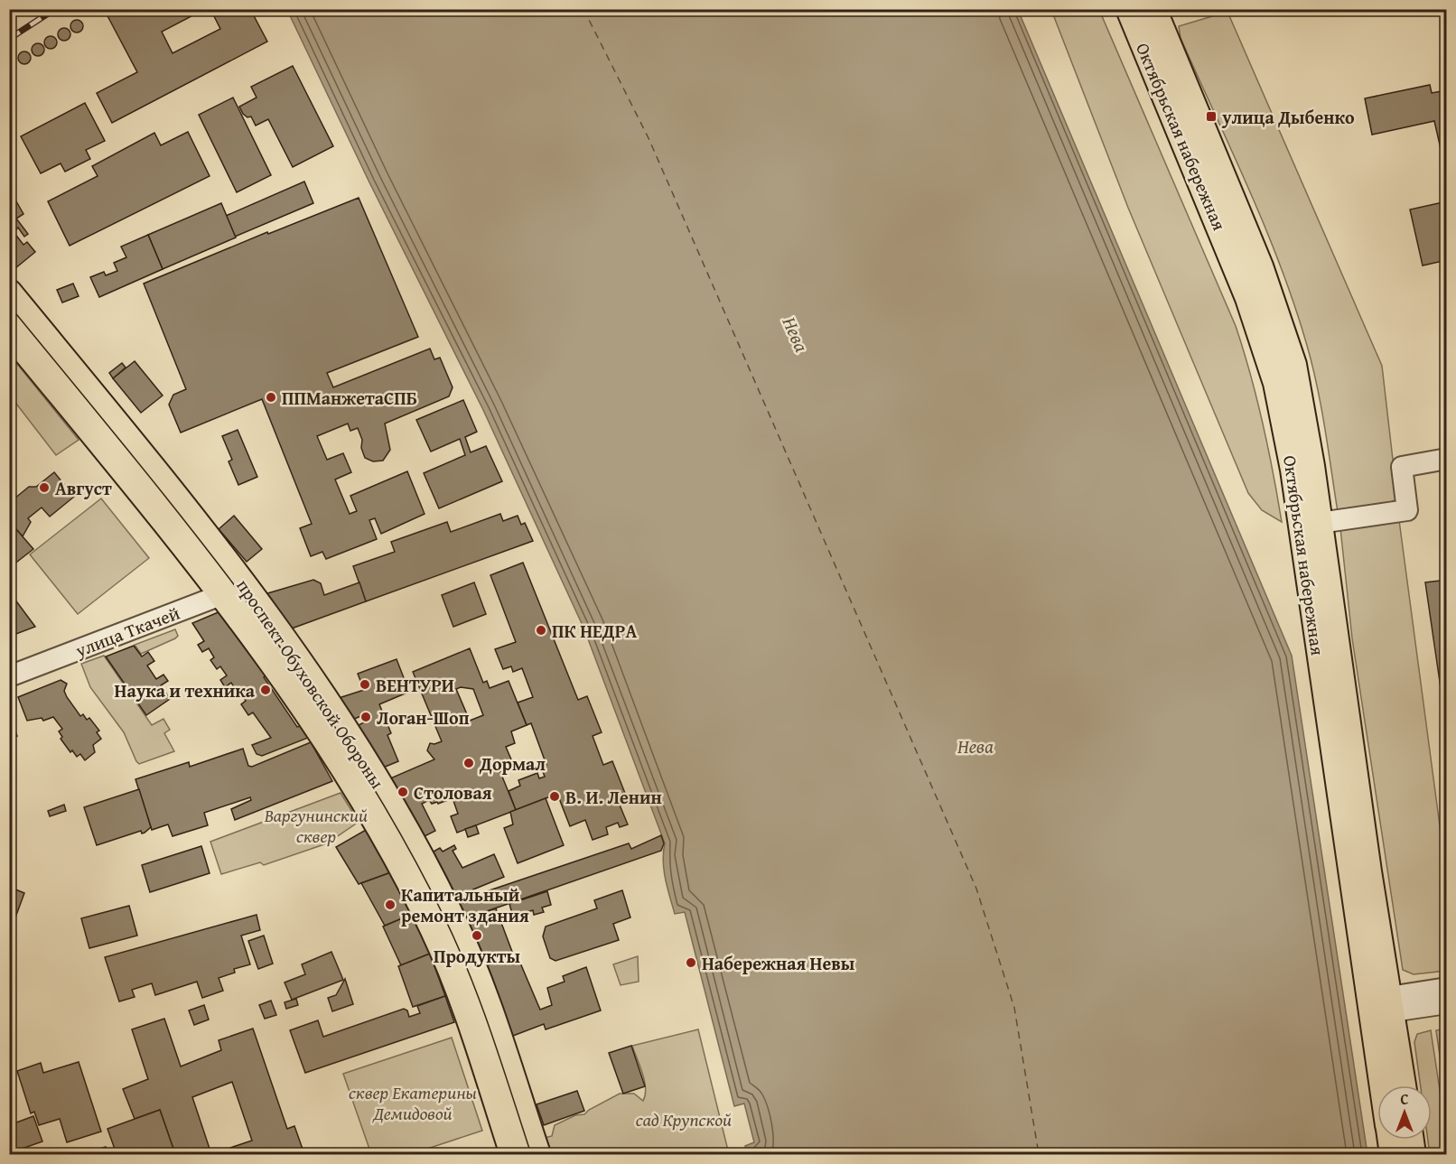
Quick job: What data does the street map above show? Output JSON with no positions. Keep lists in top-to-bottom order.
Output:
{
  "streets": {
    "main road": ["Октябрьская набережная", "проспект Обуховской Обороны"],
    "street": ["улица Ткачей"]
  },
  "crossings": [
    ["улица Ткачей", "проспект Обуховской Обороны"]
  ],
  "water": ["Нева"],
  "parks": ["Варгунинский сквер", "сквер Екатерины Демидовой", "сад Крупской"],
  "places": {
    "transit": ["улица Дыбенко"],
    "other": [
      "ППМанжетаСПБ",
      "Август",
      "ПК НЕДРА",
      "ВЕНТУРИ",
      "Наука и техника",
      "Логан-Шоп",
      "Дормал",
      "Столовая",
      "В. И. Ленин",
      "Капитальный ремонт здания",
      "Продукты",
      "Набережная Невы"
    ]
  },
  "north": "top"
}
